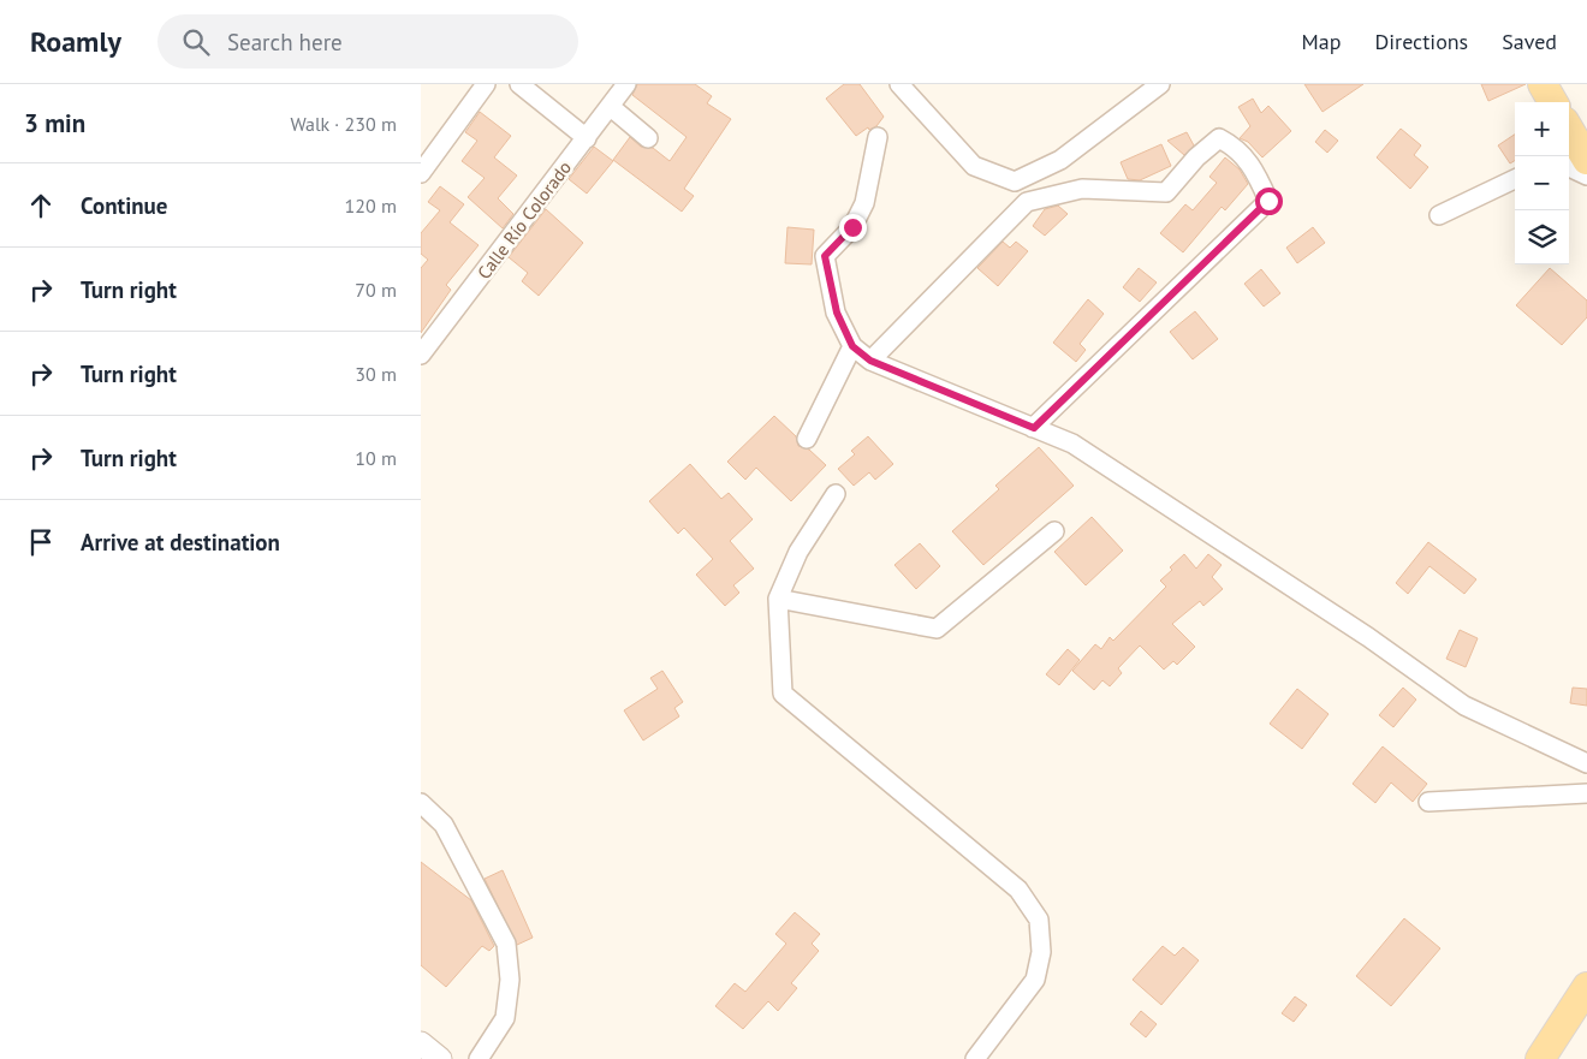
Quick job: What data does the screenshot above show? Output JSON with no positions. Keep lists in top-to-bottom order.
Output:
{
  "streets": {
    "street": ["Calle Río Colorado"]
  },
  "page": {
    "header": "Roamly",
    "search": "Search here",
    "nav": ["Map", "Directions", "Saved"],
    "heading": ["3 min", "Walk · 230 m"],
    "map_buttons": ["+", "−"],
    "list": [
      ["Continue", "120 m"],
      ["Turn right", "70 m"],
      ["Turn right", "30 m"],
      ["Turn right", "10 m"],
      "Arrive at destination"
    ]
  }
}
